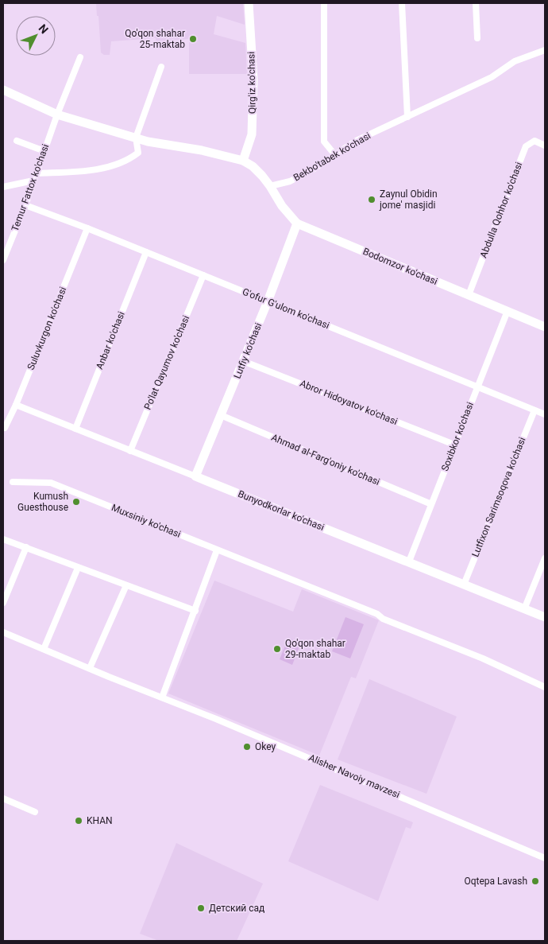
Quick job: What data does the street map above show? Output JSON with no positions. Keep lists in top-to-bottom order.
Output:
{
  "streets": {
    "main road": [
      "Qirg'iz ko'chasi",
      "Bodomzor ko'chasi",
      "Lutfiy ko'chasi",
      "Bunyodkorlar ko'chasi"
    ],
    "street": [
      "Bekbo'tabek ko'chasi",
      "Temur Fattox ko'chasi",
      "Abdulla Qohhor ko'chasi",
      "G'ofur G'ulom ko'chasi",
      "Suluvkurgon ko'chasi",
      "Anbar ko'chasi",
      "Po'lat Qayumov ko'chasi",
      "Abror Hidoyatov ko'chasi",
      "Soxibkor ko'chasi",
      "Ahmad al-Farg'oniy ko'chasi",
      "Lutfixon Sarimsoqova ko'chasi",
      "Muxsiniy ko'chasi",
      "Alisher Navoiy mavzesi"
    ]
  },
  "crossings": [
    ["Bekbo'tabek ko'chasi", "Bodomzor ko'chasi"],
    ["Temur Fattox ko'chasi", "G'ofur G'ulom ko'chasi"],
    ["Abdulla Qohhor ko'chasi", "Bodomzor ko'chasi"],
    ["Bodomzor ko'chasi", "Lutfiy ko'chasi"],
    ["Bodomzor ko'chasi", "Soxibkor ko'chasi"],
    ["G'ofur G'ulom ko'chasi", "Suluvkurgon ko'chasi"],
    ["G'ofur G'ulom ko'chasi", "Anbar ko'chasi"],
    ["G'ofur G'ulom ko'chasi", "Lutfiy ko'chasi"],
    ["G'ofur G'ulom ko'chasi", "Po'lat Qayumov ko'chasi"],
    ["G'ofur G'ulom ko'chasi", "Soxibkor ko'chasi"],
    ["G'ofur G'ulom ko'chasi", "Lutfixon Sarimsoqova ko'chasi"],
    ["Suluvkurgon ko'chasi", "Bunyodkorlar ko'chasi"],
    ["Anbar ko'chasi", "Bunyodkorlar ko'chasi"],
    ["Lutfiy ko'chasi", "Abror Hidoyatov ko'chasi"],
    ["Lutfiy ko'chasi", "Ahmad al-Farg'oniy ko'chasi"],
    ["Lutfiy ko'chasi", "Bunyodkorlar ko'chasi"],
    ["Po'lat Qayumov ko'chasi", "Bunyodkorlar ko'chasi"],
    ["Abror Hidoyatov ko'chasi", "Soxibkor ko'chasi"],
    ["Soxibkor ko'chasi", "Ahmad al-Farg'oniy ko'chasi"],
    ["Soxibkor ko'chasi", "Bunyodkorlar ko'chasi"],
    ["Lutfixon Sarimsoqova ko'chasi", "Bunyodkorlar ko'chasi"]
  ],
  "places": [
    "Qo'qon shahar 25-maktab",
    "Zaynul Obidin jome' masjidi",
    "Kumush Guesthouse",
    "Qo'qon shahar 29-maktab",
    "Okey",
    "KHAN",
    "Oqtepa Lavash",
    "Детский сад"
  ],
  "north": "top right"
}
